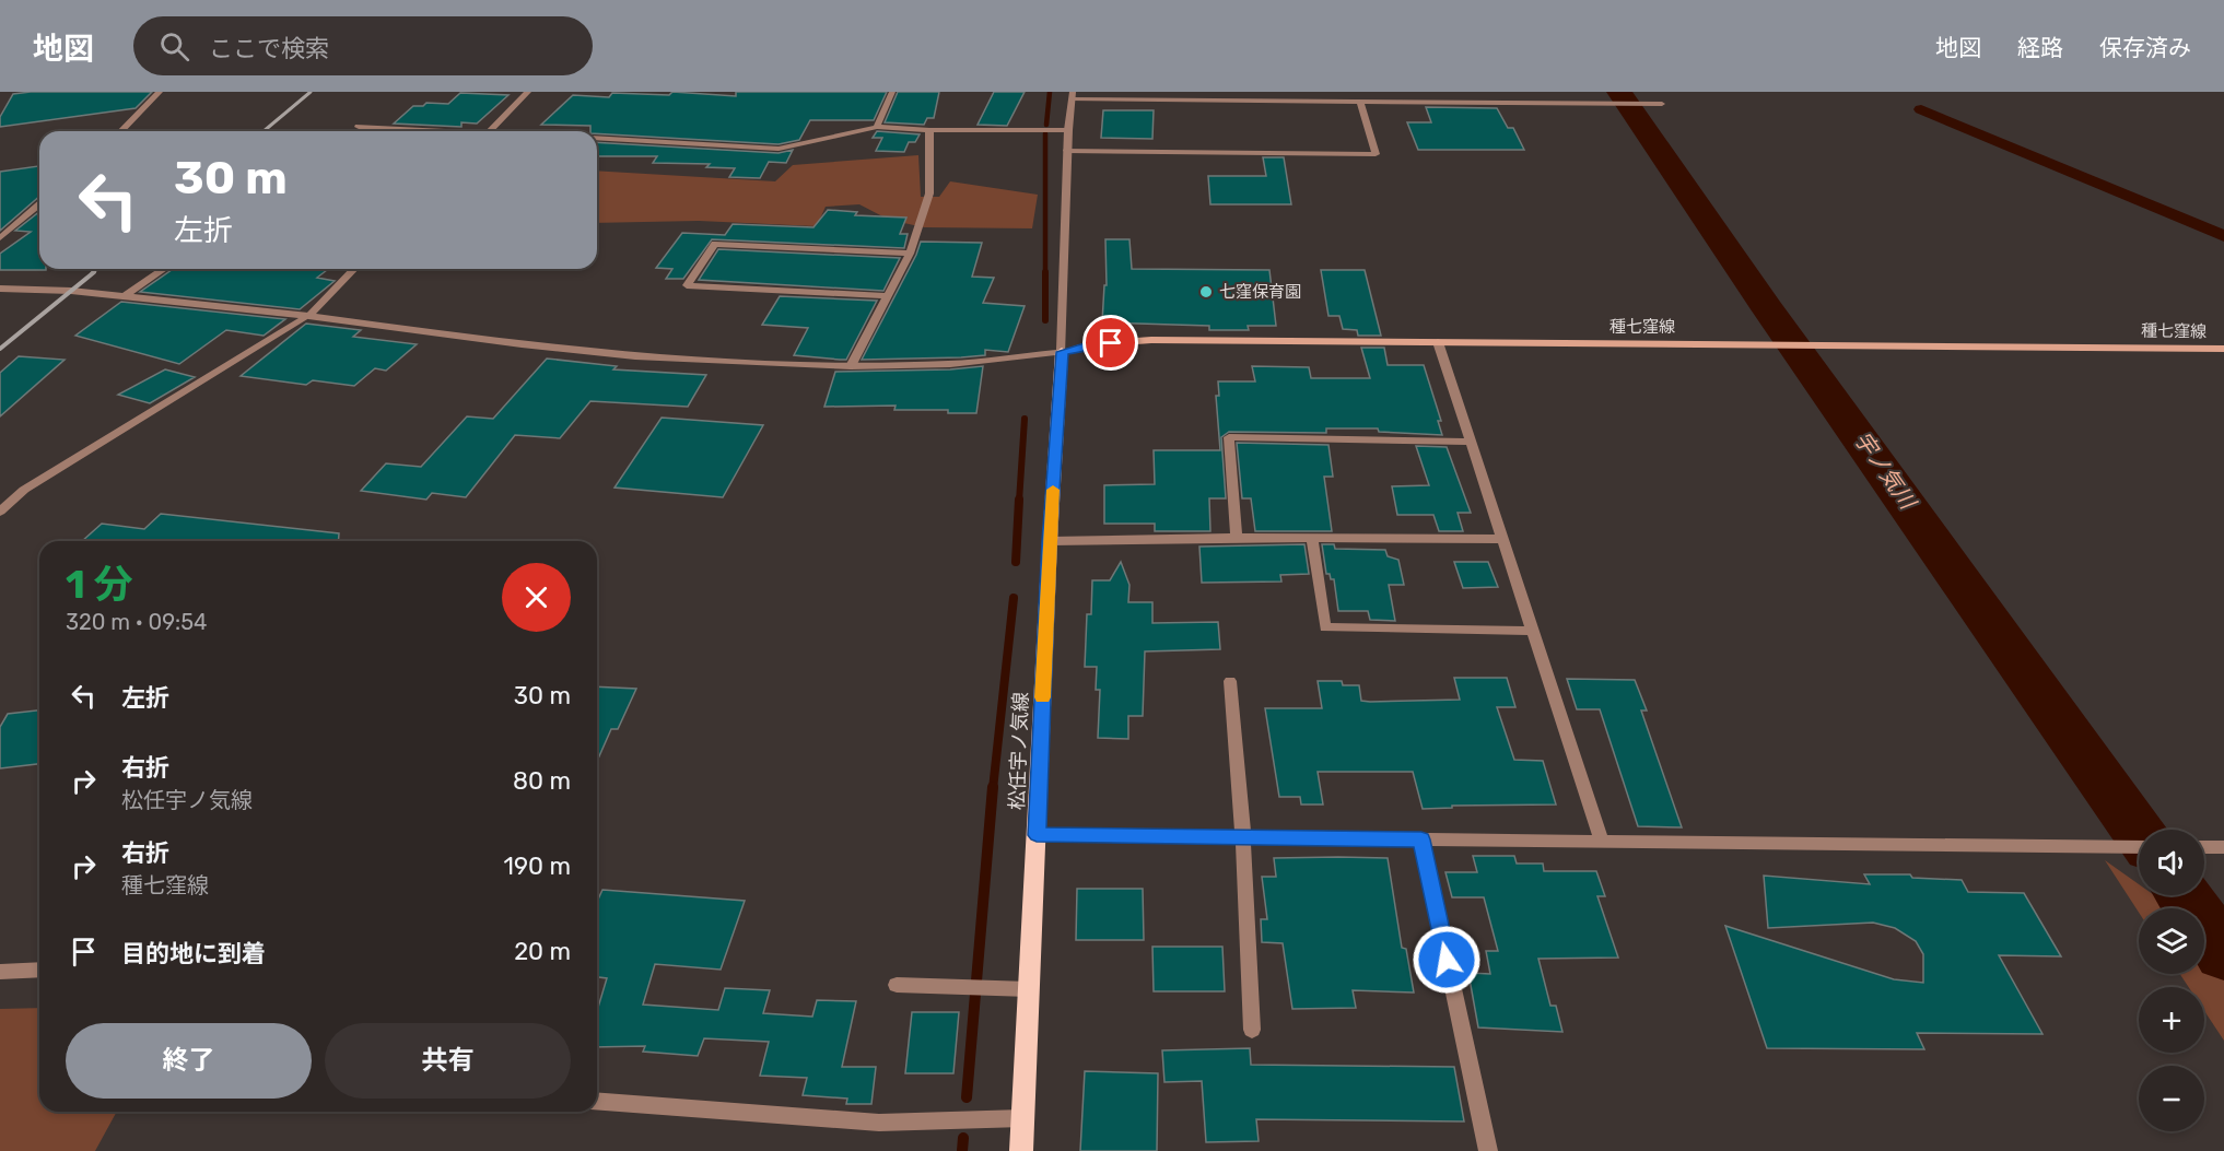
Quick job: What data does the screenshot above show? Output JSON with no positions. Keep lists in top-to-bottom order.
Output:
{
  "streets": {
    "main road": ["種七窪線", "松任宇ノ気線"]
  },
  "crossings": [
    ["種七窪線", "松任宇ノ気線"]
  ],
  "water": ["宇ノ気川"],
  "places": ["七窪保育園"],
  "page": {
    "header": "地図",
    "search": "ここで検索",
    "nav": ["地図", "経路", "保存済み"],
    "turn": ["30 m", "左折"],
    "heading": ["1 分", "320 m · 09:54"],
    "list": [
      {
        "name": "左折",
        "value": "30 m"
      },
      {
        "name": "右折",
        "note": "松任宇ノ気線",
        "value": "80 m"
      },
      {
        "name": "右折",
        "note": "種七窪線",
        "value": "190 m"
      },
      {
        "name": "目的地に到着",
        "value": "20 m"
      }
    ],
    "map_buttons": ["+", "−"],
    "buttons": ["終了", "共有"]
  }
}
